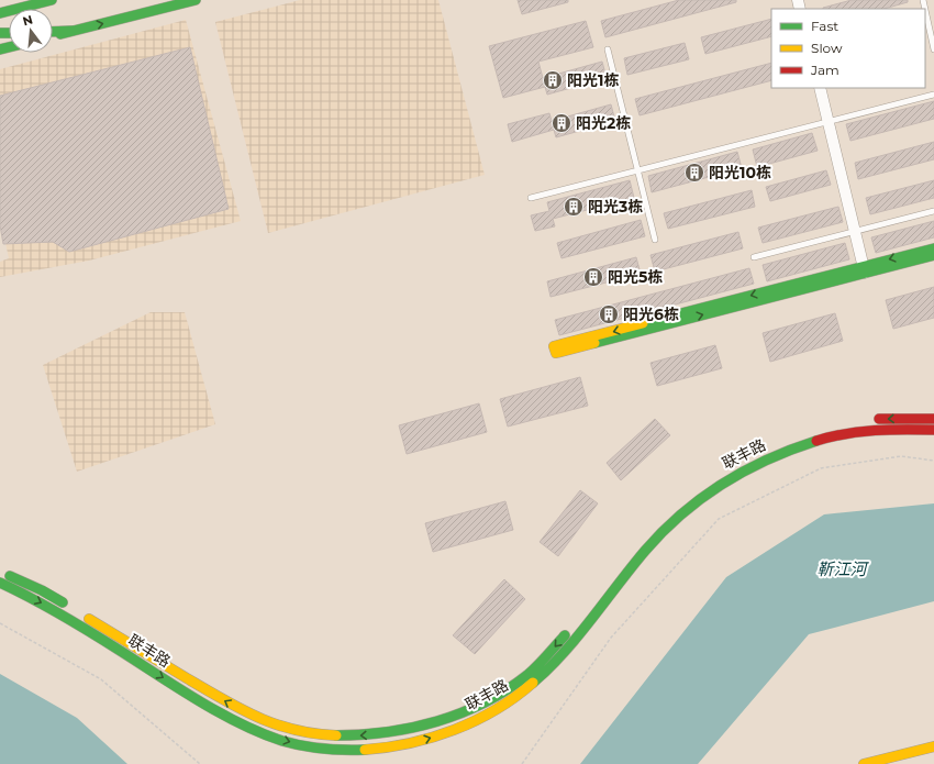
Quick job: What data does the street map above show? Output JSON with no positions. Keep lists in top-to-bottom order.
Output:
{
  "streets": {
    "main road": ["联丰路"]
  },
  "water": ["靳江河"],
  "places": {
    "building": [
      "阳光1栋",
      "阳光2栋",
      "阳光10栋",
      "阳光3栋",
      "阳光5栋",
      "阳光6栋"
    ]
  },
  "legend": ["Fast", "Slow", "Jam"],
  "north": "top"
}
